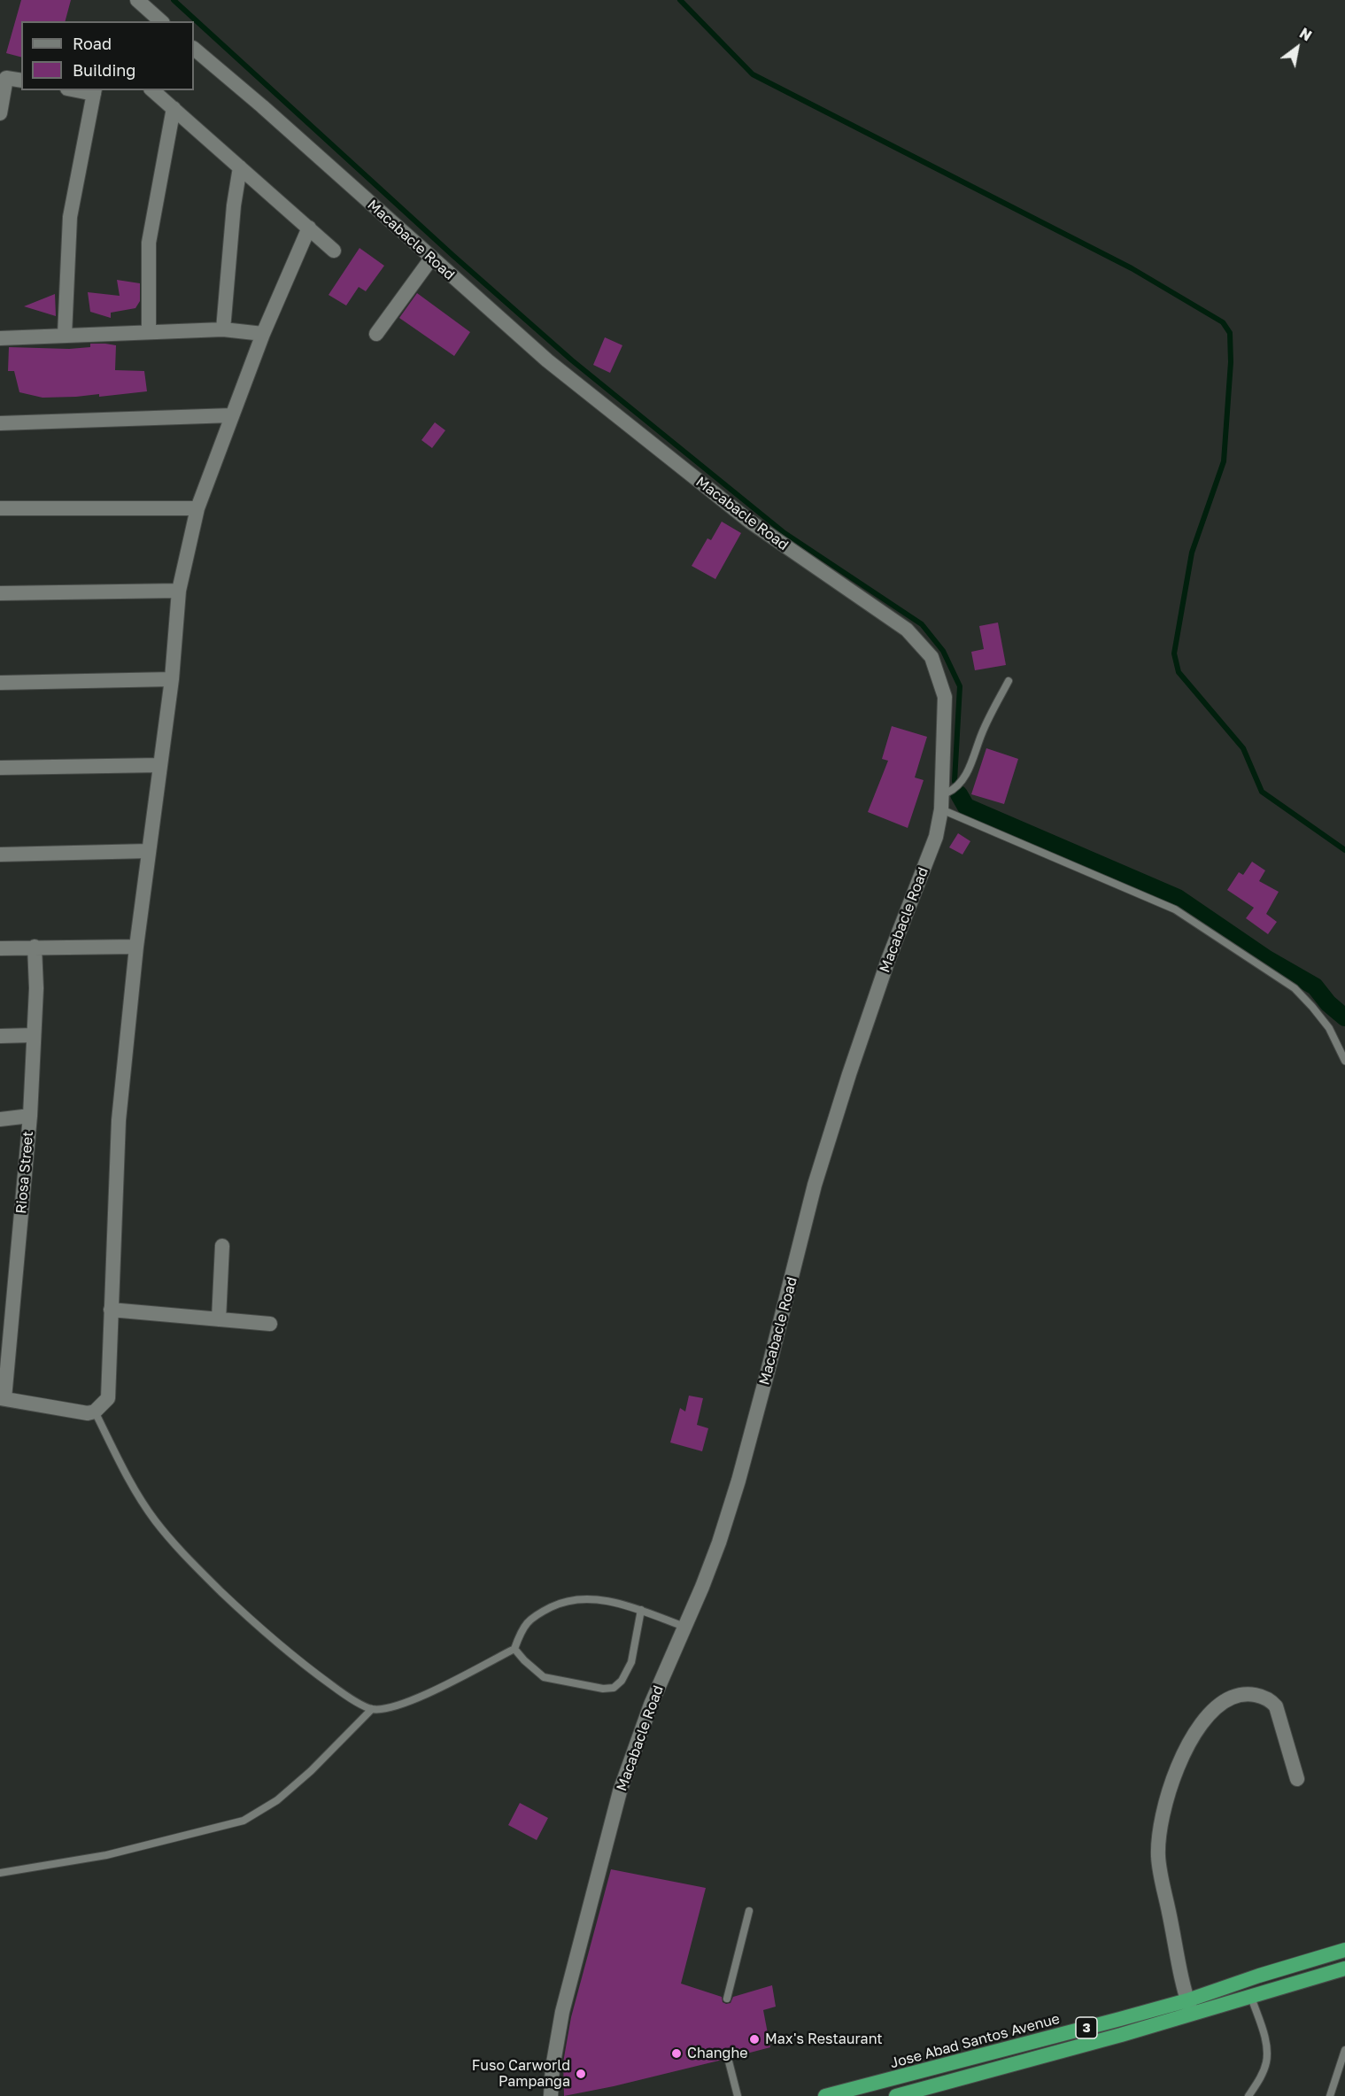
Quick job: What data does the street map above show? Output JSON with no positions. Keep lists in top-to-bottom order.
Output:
{
  "streets": {
    "highway": ["3", "Jose Abad Santos Avenue"],
    "street": ["Macabacle Road", "Riosa Street"]
  },
  "places": ["Max's Restaurant", "Changhe", "Fuso Carworld Pampanga"],
  "legend": ["Road", "Building"],
  "north": "top right"
}
